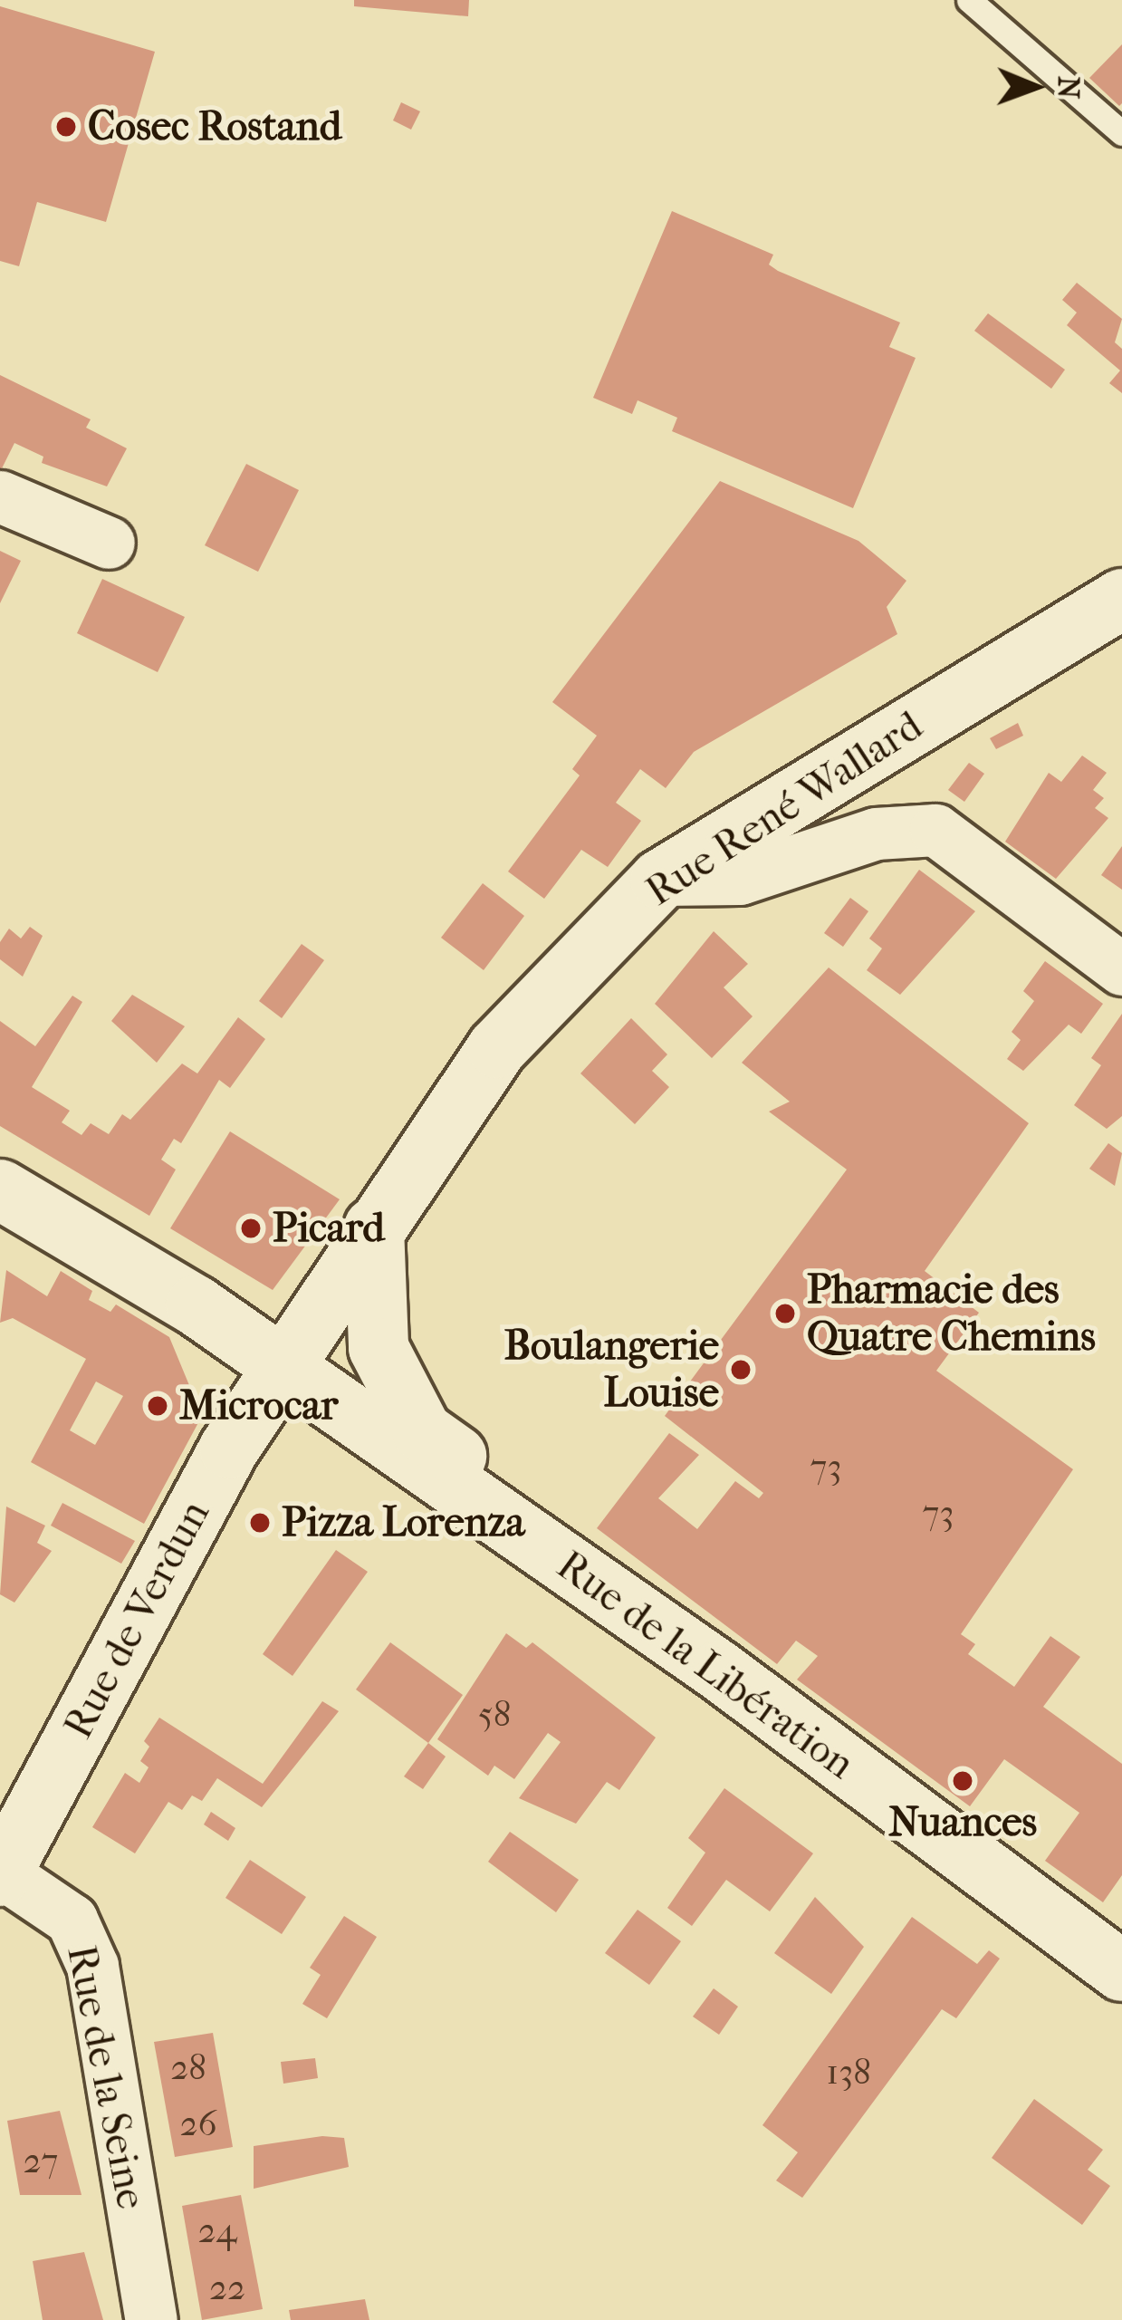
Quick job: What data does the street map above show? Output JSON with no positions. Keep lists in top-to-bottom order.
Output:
{
  "streets": {
    "main road": ["Rue René Wallard", "Rue de Verdun", "Rue de la Libération"],
    "street": ["Rue de la Seine"]
  },
  "crossings": [
    ["Rue René Wallard", "Rue de Verdun"],
    ["Rue René Wallard", "Rue de la Libération"],
    ["Rue de Verdun", "Rue de la Libération"],
    ["Rue de Verdun", "Rue de la Seine"]
  ],
  "places": [
    "Cosec Rostand",
    "Picard",
    "Pharmacie des Quatre Chemins",
    "Boulangerie Louise",
    "Microcar",
    "Pizza Lorenza",
    "Nuances"
  ],
  "house_numbers": [
    "73",
    "73",
    "58",
    "28",
    "138",
    "26",
    "27",
    "24",
    "22"
  ],
  "north": "right"
}
